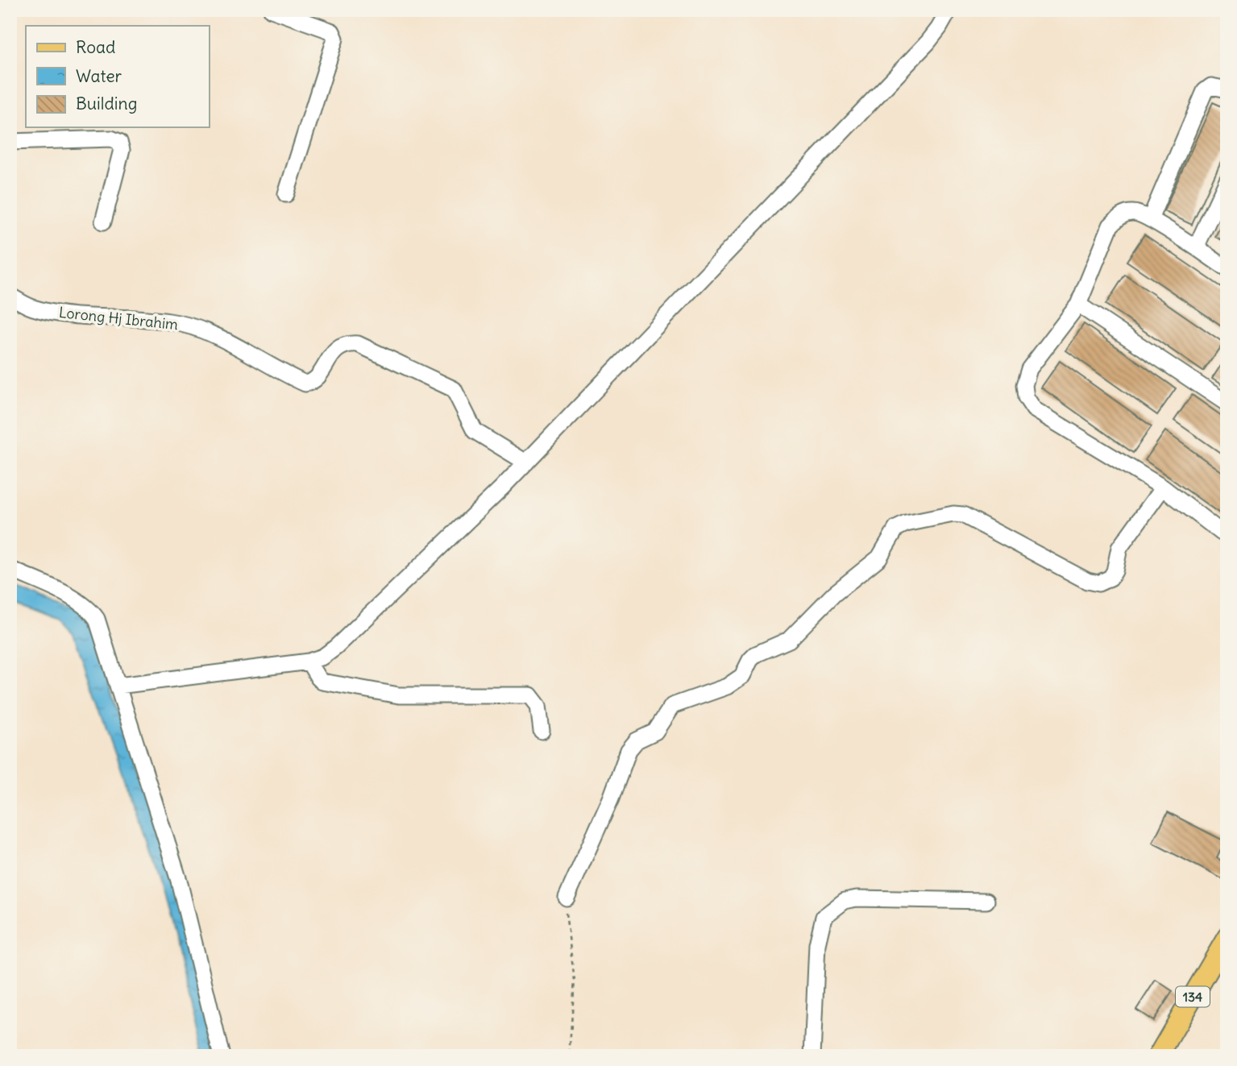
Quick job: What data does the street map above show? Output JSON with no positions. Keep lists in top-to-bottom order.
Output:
{
  "streets": {
    "main road": ["134"],
    "street": ["Lorong Hj Ibrahim"]
  },
  "legend": ["Road", "Water", "Building"]
}
